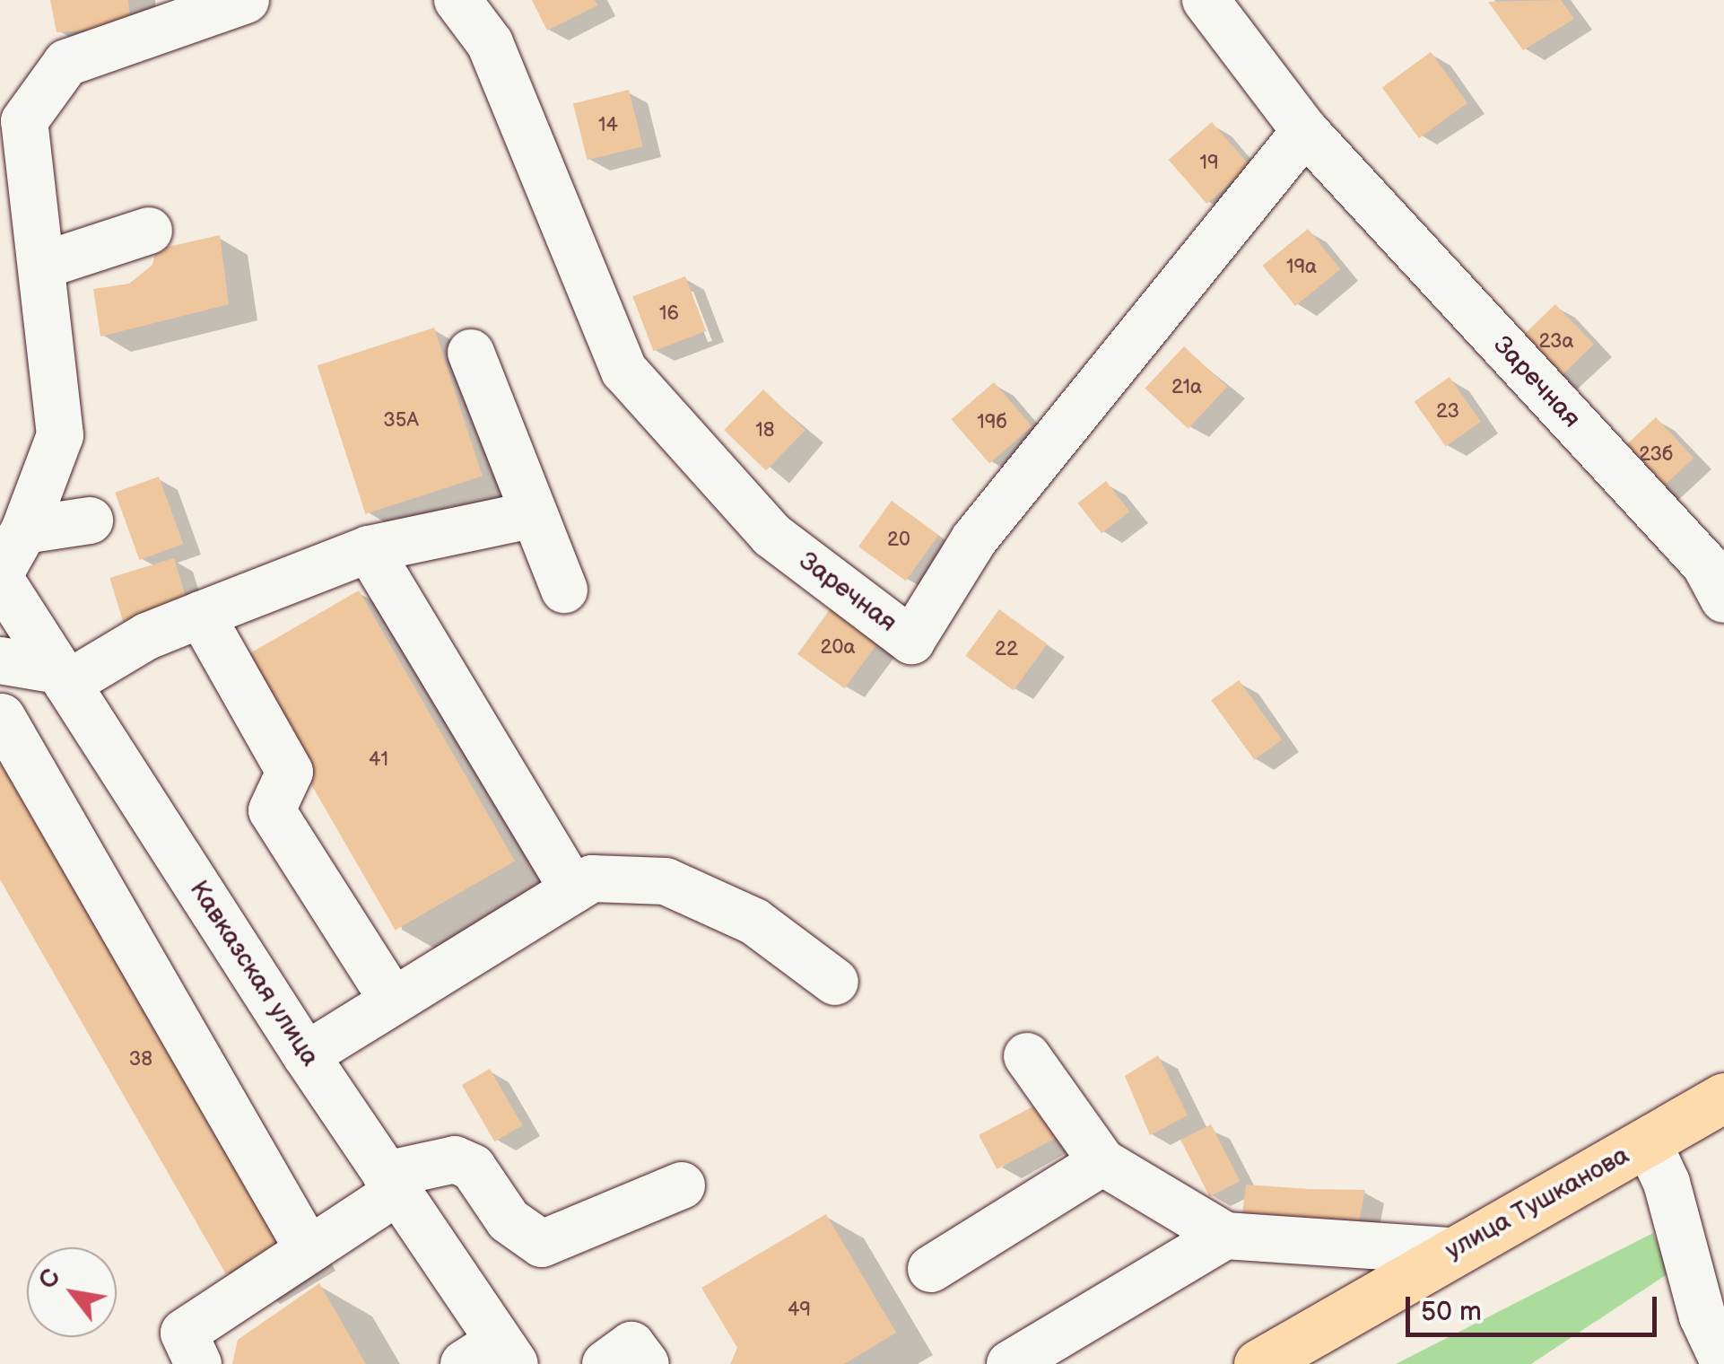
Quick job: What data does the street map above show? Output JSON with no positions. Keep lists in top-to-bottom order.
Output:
{
  "streets": {
    "main road": ["улица Тушканова"],
    "street": ["Заречная", "Кавказская улица"]
  },
  "house_numbers": [
    "14",
    "19",
    "19а",
    "16",
    "23а",
    "21а",
    "23",
    "35А",
    "19б",
    "18",
    "23б",
    "20",
    "20а",
    "22",
    "41",
    "38",
    "49"
  ],
  "scale_bar": "50 m",
  "north": "top left"
}
